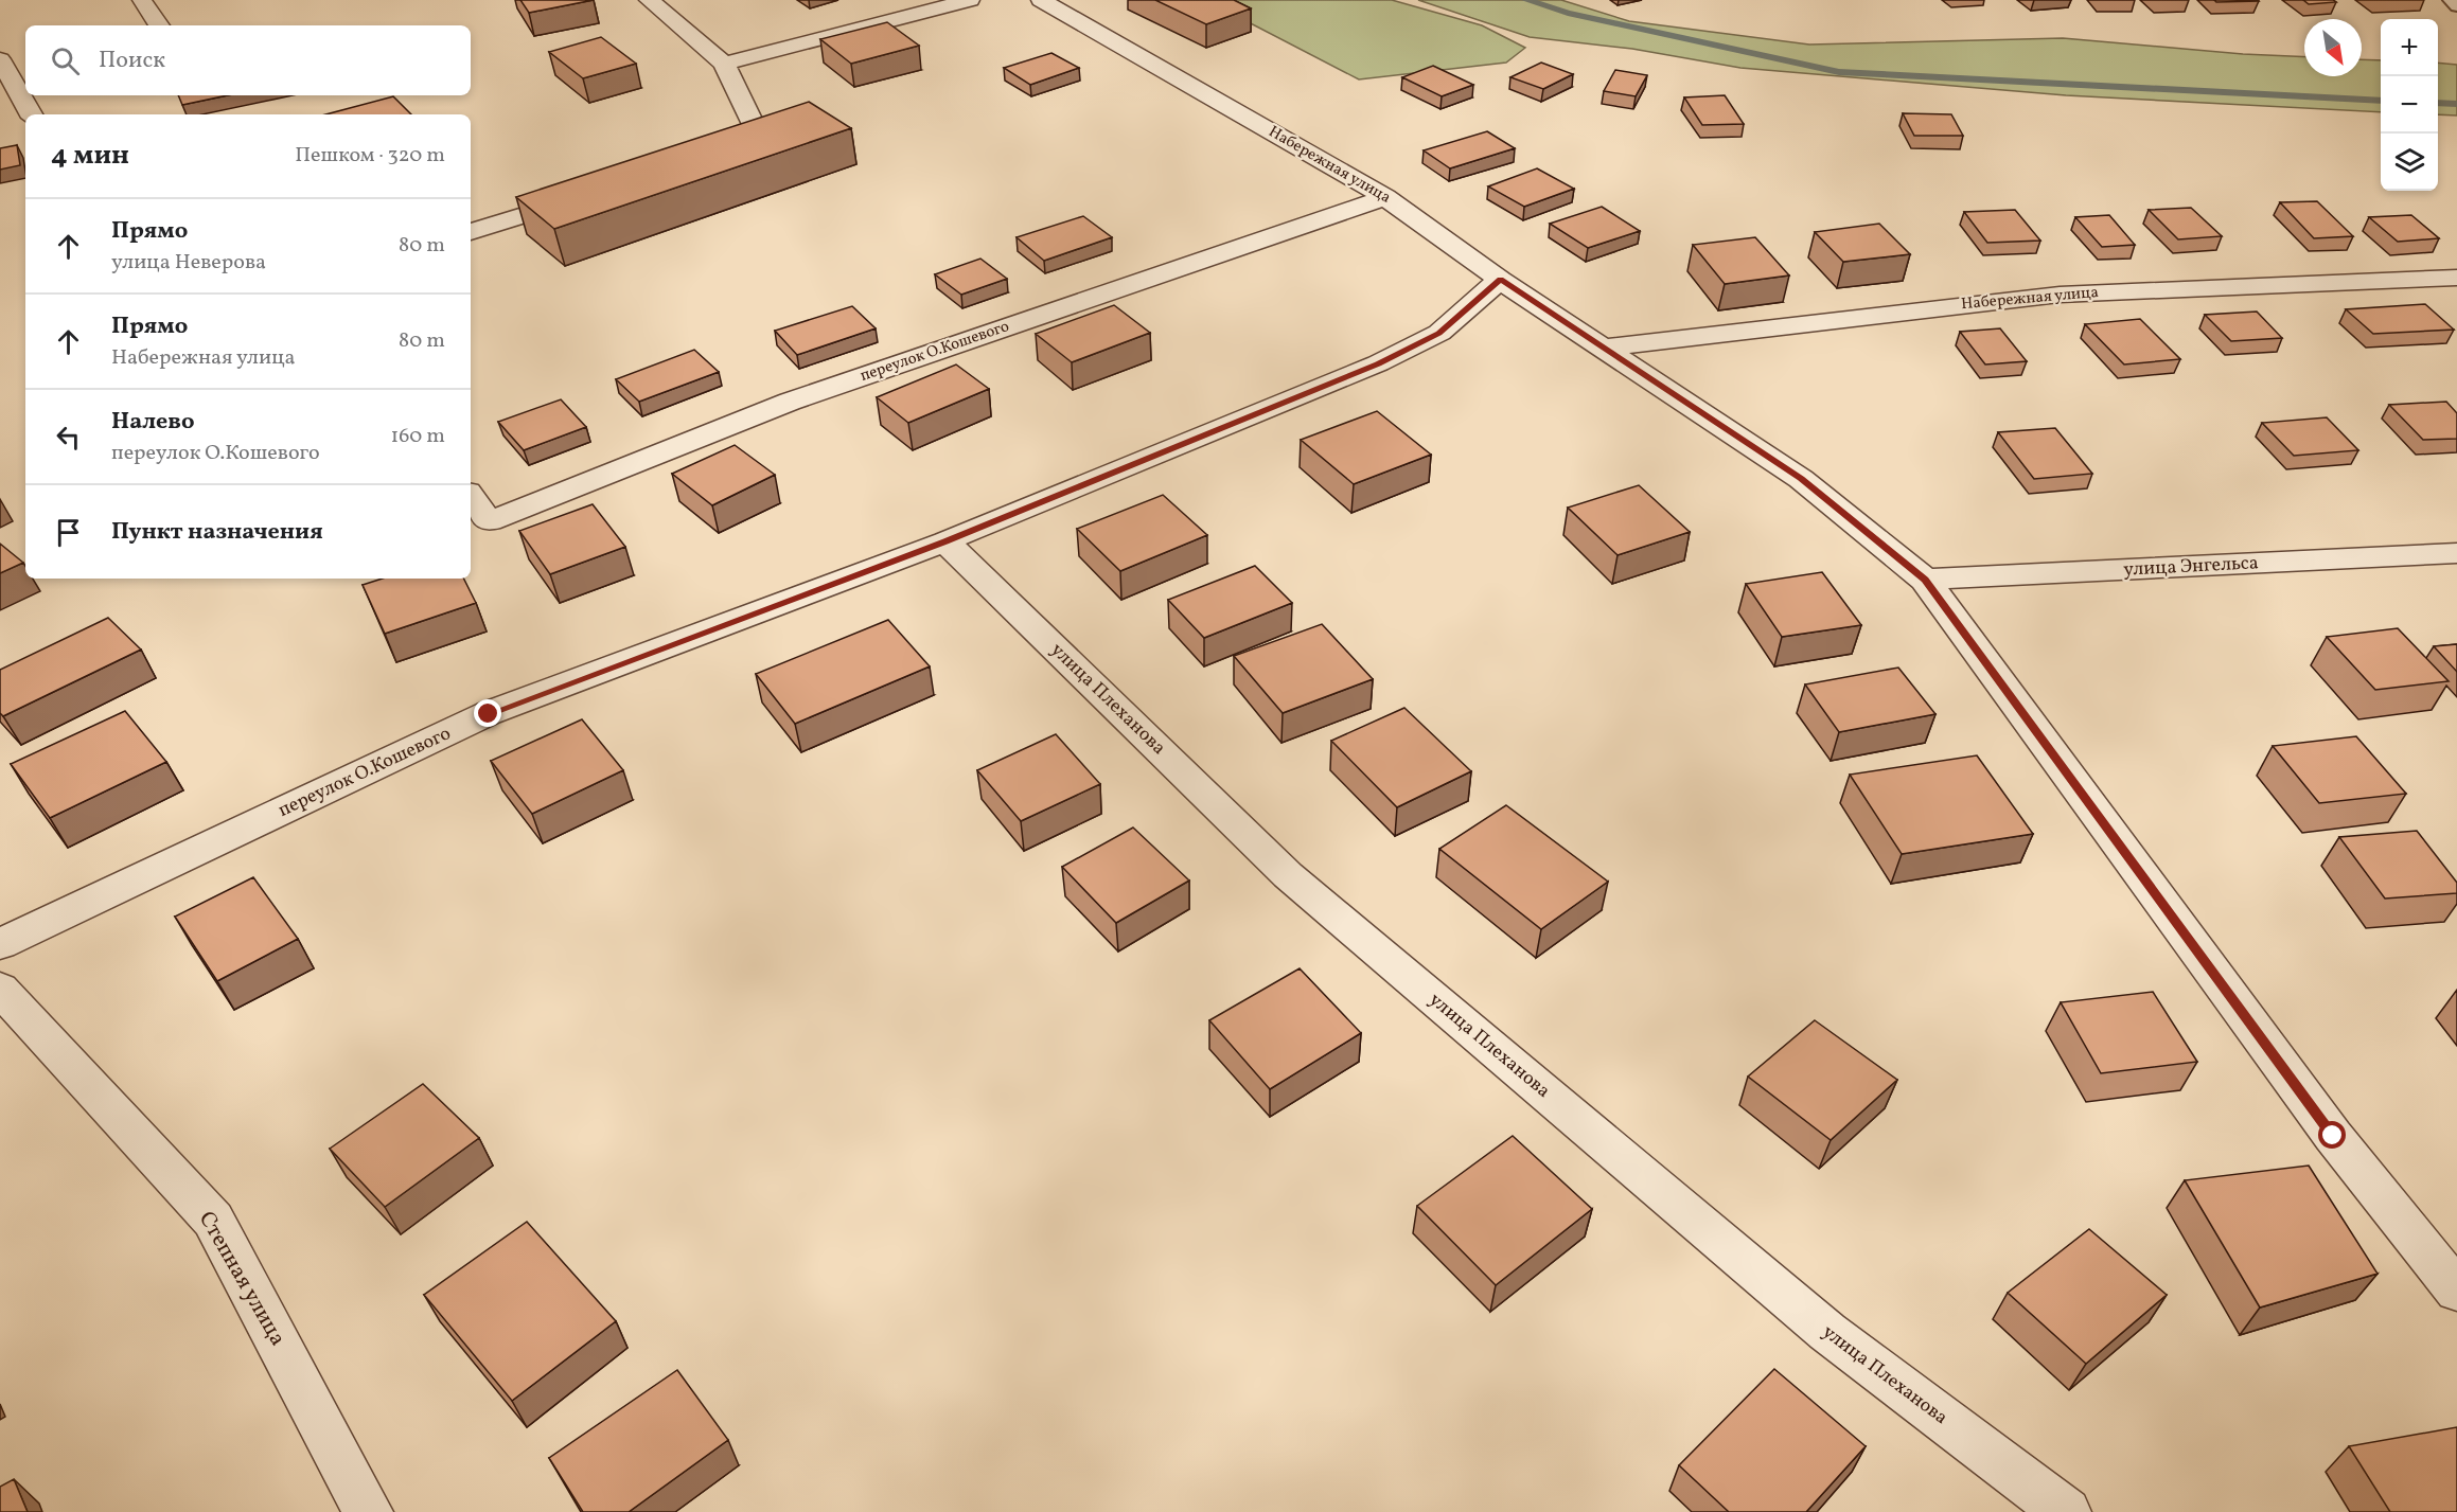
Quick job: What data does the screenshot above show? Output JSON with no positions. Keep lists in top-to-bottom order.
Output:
{
  "streets": {
    "street": [
      "Набережная улица",
      "переулок О.Кошевого",
      "улица Энгельса",
      "улица Плеханова",
      "Степная улица"
    ]
  },
  "crossings": [
    ["Набережная улица", "переулок О.Кошевого"],
    ["Набережная улица", "улица Энгельса"],
    ["переулок О.Кошевого", "улица Плеханова"]
  ],
  "north": "bottom right",
  "page": {
    "map_buttons": ["+", "−"],
    "search": "Поиск",
    "heading": ["4 мин", "Пешком · 320 m"],
    "list": [
      ["Прямо", "улица Неверова", "80 m"],
      ["Прямо", "Набережная улица", "80 m"],
      ["Налево", "переулок О.Кошевого", "160 m"],
      "Пункт назначения"
    ]
  }
}
